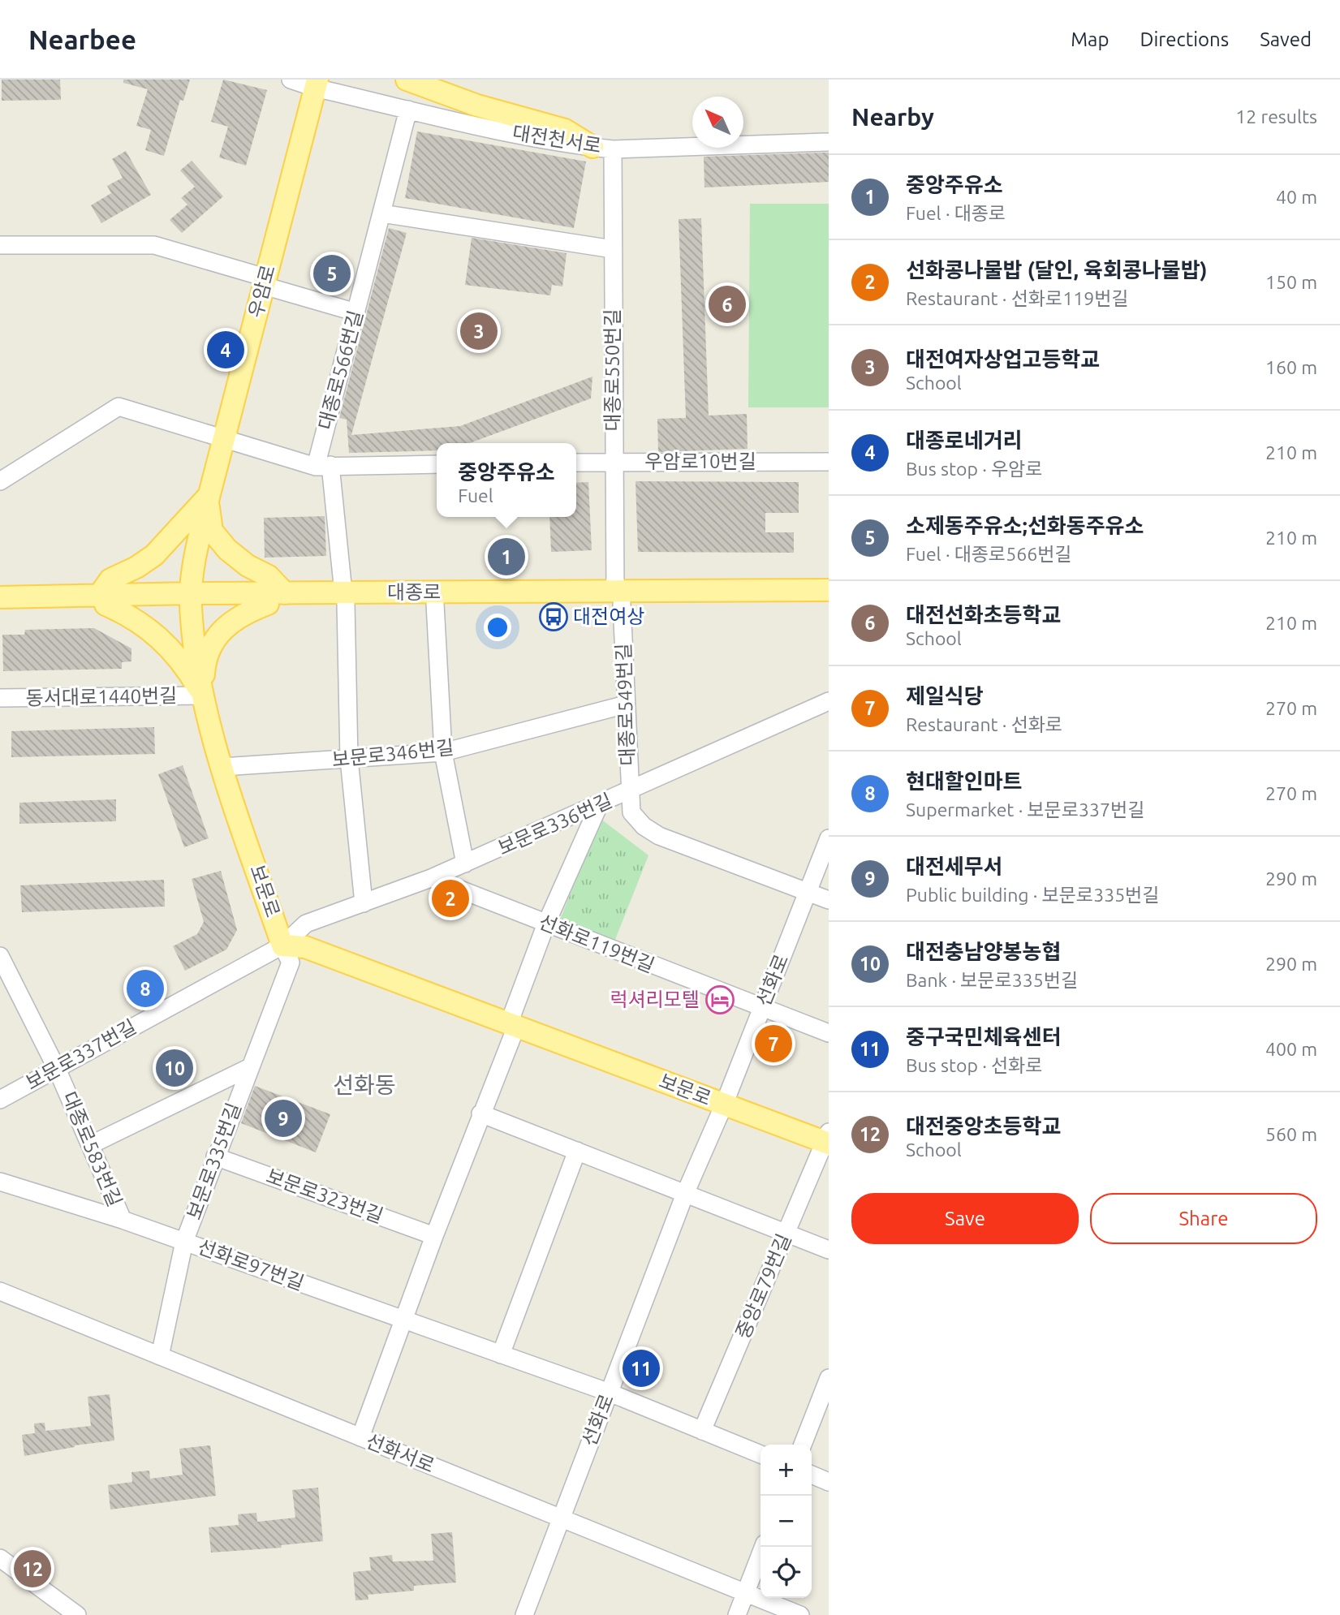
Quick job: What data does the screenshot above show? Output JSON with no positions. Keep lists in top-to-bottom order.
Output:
{
  "streets": {
    "main road": ["우암로", "대종로", "보문로"],
    "street": [
      "대전천서로",
      "대종로566번길",
      "대종로550번길",
      "우암로10번길",
      "동서대로1440번길",
      "대종로549번길",
      "보문로346번길",
      "보문로336번길",
      "선화로119번길",
      "선화로",
      "보문로337번길",
      "대종로583번길",
      "보문로335번길",
      "보문로323번길",
      "선화로97번길",
      "중앙로79번길",
      "선화서로"
    ]
  },
  "crossings": [
    ["대전천서로", "우암로"],
    ["대전천서로", "대종로566번길"],
    ["대전천서로", "대종로550번길"],
    ["우암로", "대종로"],
    ["우암로", "보문로"],
    ["대종로566번길", "대종로"],
    ["대종로566번길", "보문로346번길"],
    ["대종로566번길", "보문로336번길"],
    ["대종로550번길", "우암로10번길"],
    ["대종로550번길", "대종로"],
    ["대종로550번길", "대종로549번길"],
    ["대종로", "대종로549번길"],
    ["대종로", "보문로"],
    ["동서대로1440번길", "보문로"],
    ["대종로549번길", "보문로346번길"],
    ["대종로549번길", "보문로336번길"],
    ["대종로549번길", "선화로"],
    ["보문로346번길", "보문로"],
    ["보문로336번길", "보문로"],
    ["보문로336번길", "선화로119번길"],
    ["보문로336번길", "보문로337번길"],
    ["보문로336번길", "보문로335번길"],
    ["보문로", "선화로"],
    ["보문로", "보문로337번길"],
    ["보문로", "보문로335번길"],
    ["보문로", "중앙로79번길"],
    ["선화로119번길", "선화로"],
    ["선화로", "선화로97번길"],
    ["선화로", "선화서로"],
    ["보문로337번길", "대종로583번길"],
    ["보문로337번길", "보문로335번길"],
    ["대종로583번길", "보문로335번길"],
    ["대종로583번길", "선화로97번길"],
    ["보문로335번길", "보문로323번길"],
    ["보문로335번길", "선화로97번길"],
    ["보문로335번길", "선화서로"]
  ],
  "districts": ["선화동"],
  "places": {
    "bus stop": ["대전여상"],
    "hotel": ["럭셔리모텔"]
  },
  "north": "top left",
  "page": {
    "header": "Nearbee",
    "nav": ["Map", "Directions", "Saved"],
    "heading": ["Nearby", "12 results"],
    "list": [
      {
        "mark": "1",
        "name": "중앙주유소",
        "note": "Fuel · 대종로",
        "value": "40 m"
      },
      {
        "mark": "2",
        "name": "선화콩나물밥 (달인, 육회콩나물밥)",
        "note": "Restaurant · 선화로119번길",
        "value": "150 m"
      },
      {
        "mark": "3",
        "name": "대전여자상업고등학교",
        "note": "School",
        "value": "160 m"
      },
      {
        "mark": "4",
        "name": "대종로네거리",
        "note": "Bus stop · 우암로",
        "value": "210 m"
      },
      {
        "mark": "5",
        "name": "소제동주유소;선화동주유소",
        "note": "Fuel · 대종로566번길",
        "value": "210 m"
      },
      {
        "mark": "6",
        "name": "대전선화초등학교",
        "note": "School",
        "value": "210 m"
      },
      {
        "mark": "7",
        "name": "제일식당",
        "note": "Restaurant · 선화로",
        "value": "270 m"
      },
      {
        "mark": "8",
        "name": "현대할인마트",
        "note": "Supermarket · 보문로337번길",
        "value": "270 m"
      },
      {
        "mark": "9",
        "name": "대전세무서",
        "note": "Public building · 보문로335번길",
        "value": "290 m"
      },
      {
        "mark": "10",
        "name": "대전충남양봉농협",
        "note": "Bank · 보문로335번길",
        "value": "290 m"
      },
      {
        "mark": "11",
        "name": "중구국민체육센터",
        "note": "Bus stop · 선화로",
        "value": "400 m"
      },
      {
        "mark": "12",
        "name": "대전중앙초등학교",
        "note": "School",
        "value": "560 m"
      }
    ],
    "pins": [
      "5",
      "6",
      "3",
      "4",
      "1",
      "2",
      "8",
      "7",
      "10",
      "9",
      "11",
      "12"
    ],
    "popup": ["중앙주유소", "Fuel"],
    "buttons": ["Save", "Share"],
    "map_buttons": ["+", "−"]
  }
}
